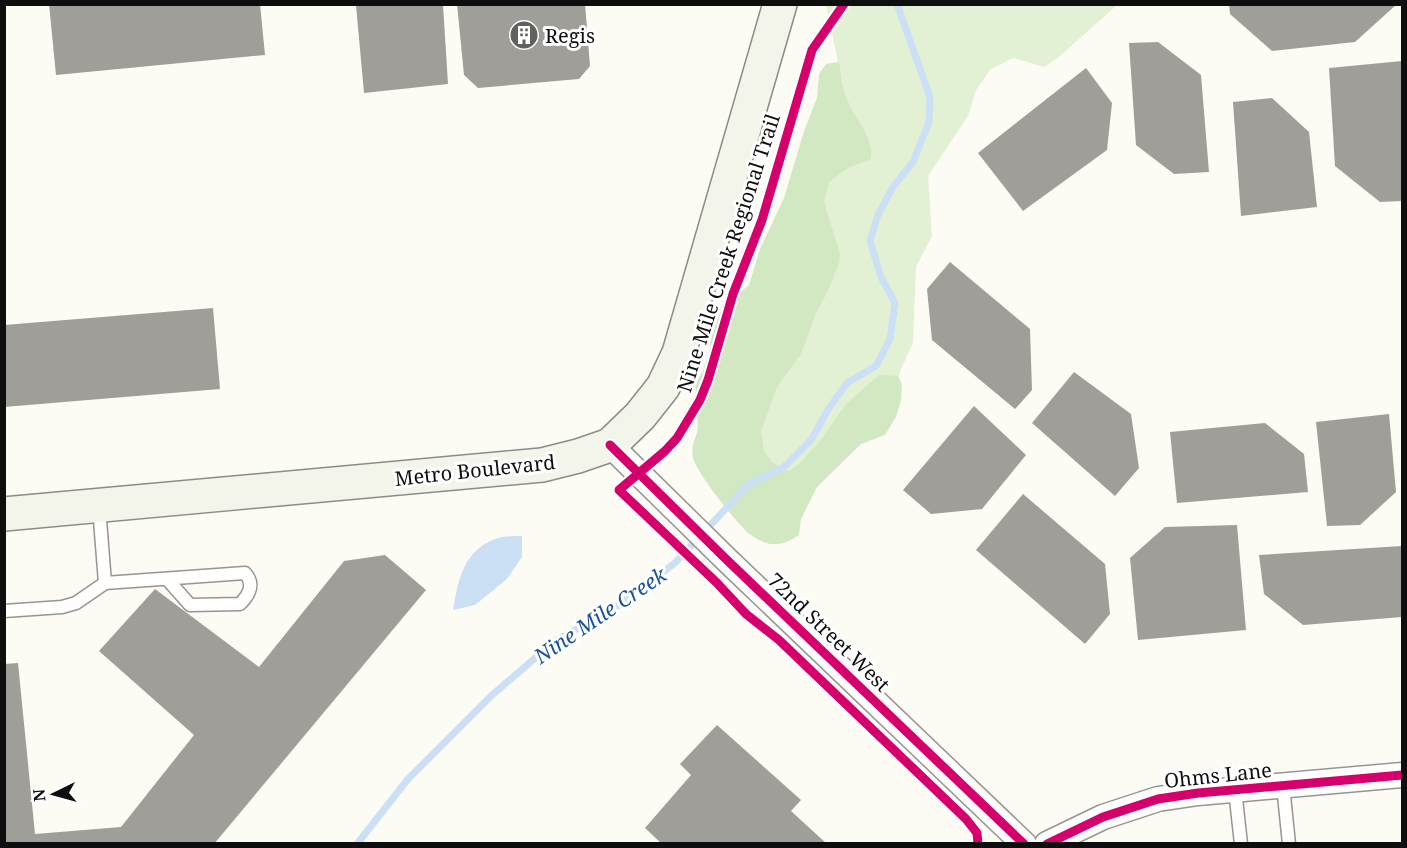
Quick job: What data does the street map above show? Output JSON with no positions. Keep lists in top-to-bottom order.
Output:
{
  "streets": {
    "street": ["Metro Boulevard", "72nd Street West", "Ohms Lane"],
    "cycle path": ["Nine Mile Creek Regional Trail"]
  },
  "crossings": [
    ["Metro Boulevard", "72nd Street West"]
  ],
  "water": ["Nine Mile Creek"],
  "places": {
    "building": ["Regis"]
  },
  "north": "left"
}
